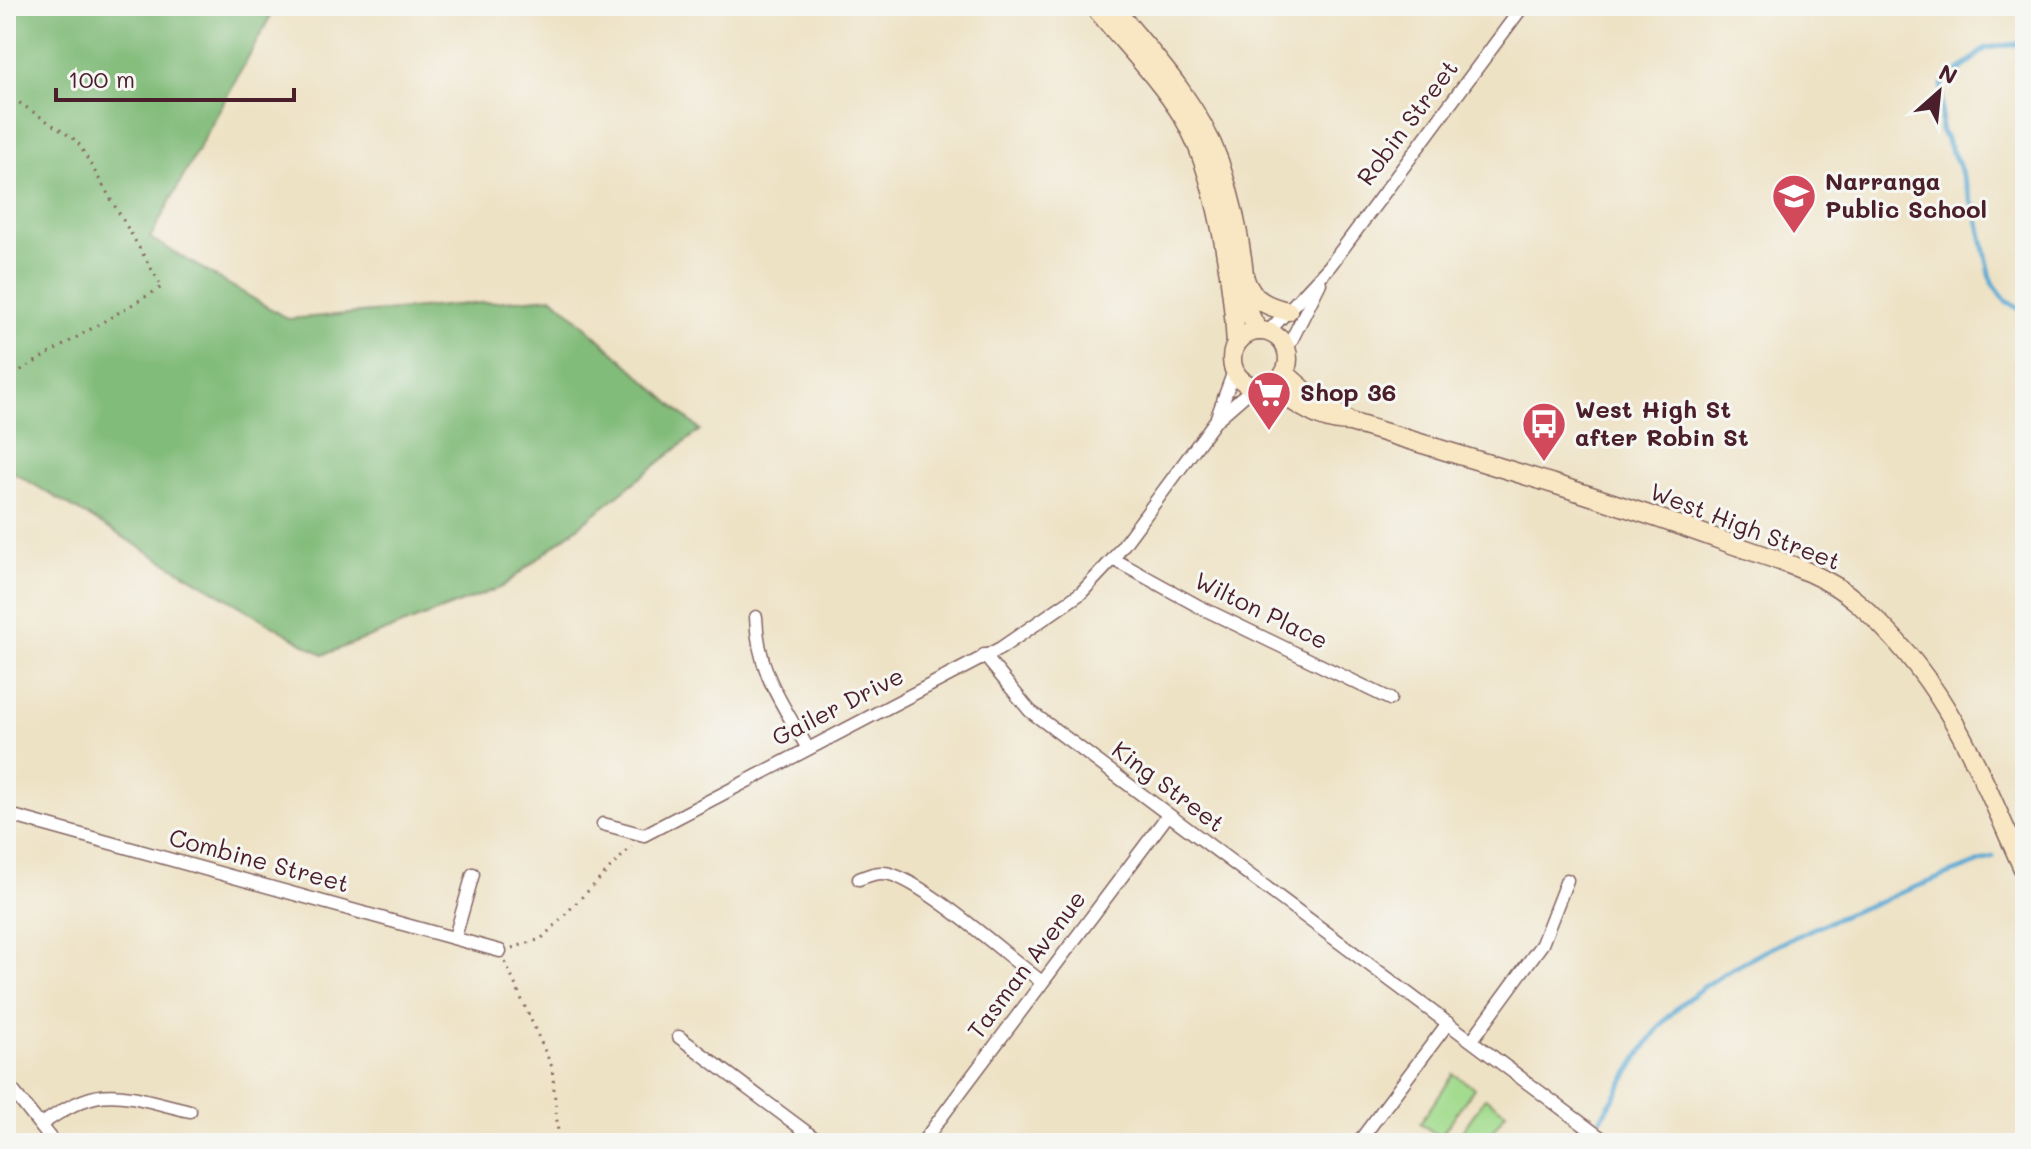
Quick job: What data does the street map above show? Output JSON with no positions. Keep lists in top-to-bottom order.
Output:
{
  "streets": {
    "main road": ["West High Street"],
    "street": [
      "Robin Street",
      "Wilton Place",
      "Gailer Drive",
      "King Street",
      "Combine Street",
      "Tasman Avenue"
    ]
  },
  "crossings": [
    ["Robin Street", "West High Street"],
    ["Gailer Drive", "King Street"],
    ["King Street", "Tasman Avenue"]
  ],
  "places": {
    "school or university": ["Narranga Public School"],
    "supermarket": ["Shop 36"],
    "bus stop": ["West High St after Robin St"]
  },
  "scale_bar": "100 m",
  "north": "top right"
}
